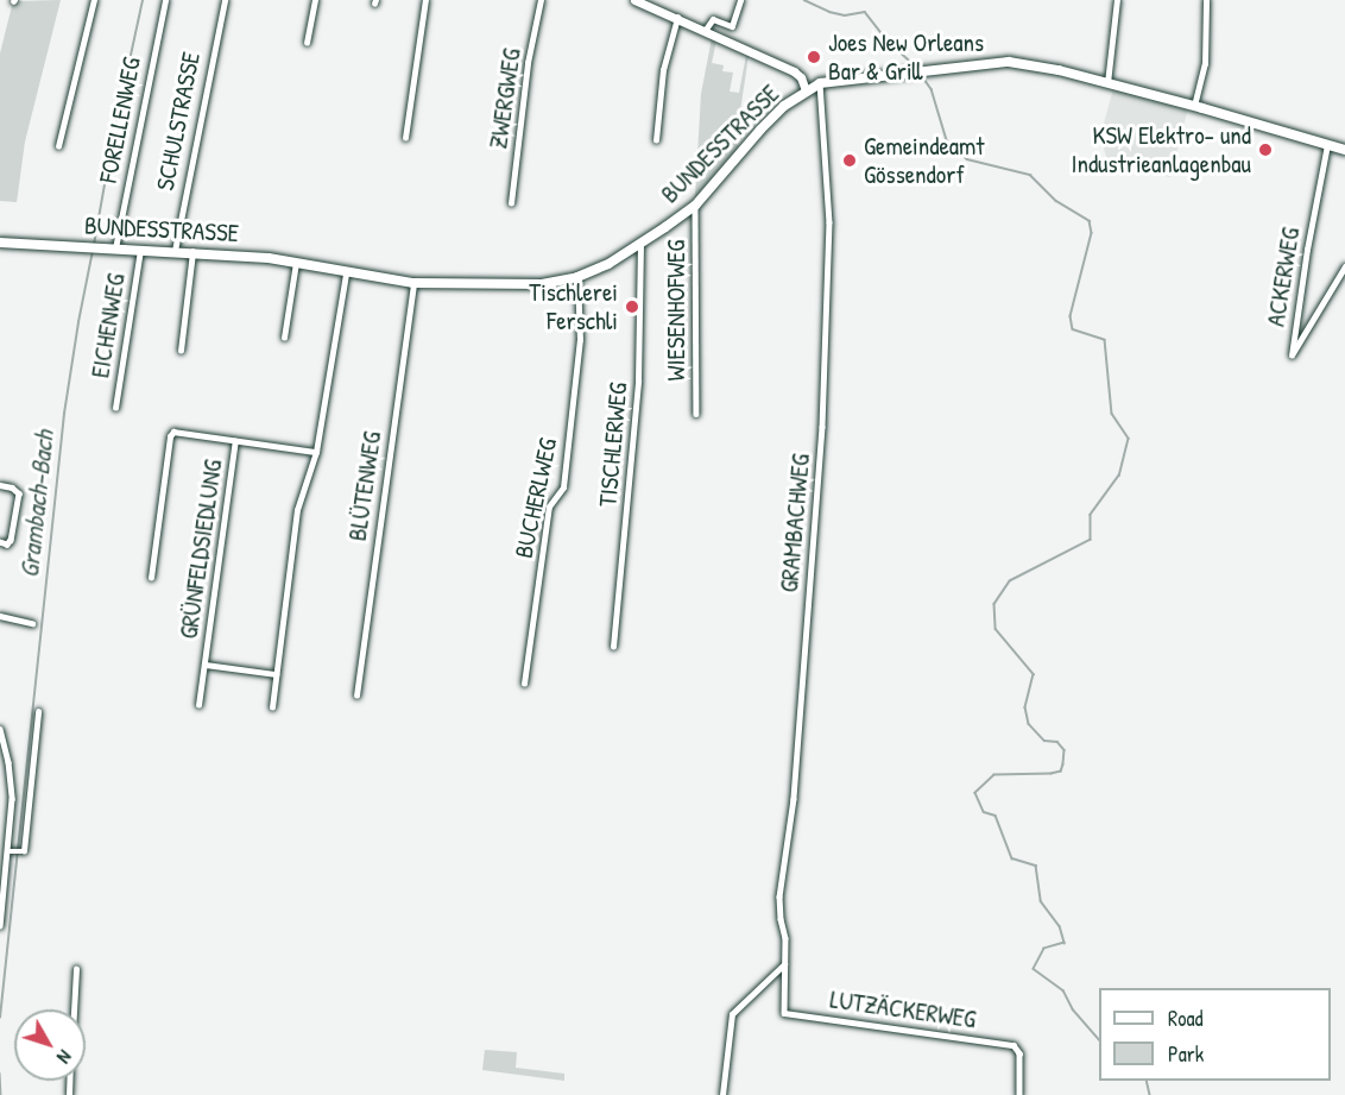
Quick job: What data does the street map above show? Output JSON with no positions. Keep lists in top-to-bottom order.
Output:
{
  "streets": {
    "main road": ["BUNDESSTRASSE"],
    "street": [
      "ZWERGWEG",
      "FORELLENWEG",
      "SCHULSTRASSE",
      "ACKERWEG",
      "WIESENHOFWEG",
      "EICHENWEG",
      "TISCHLERWEG",
      "BLÜTENWEG",
      "BUCHERLWEG",
      "GRAMBACHWEG",
      "GRÜNFELDSIEDLUNG",
      "LUTZÄCKERWEG"
    ]
  },
  "crossings": [
    ["FORELLENWEG", "BUNDESSTRASSE"],
    ["SCHULSTRASSE", "BUNDESSTRASSE"],
    ["BUNDESSTRASSE", "ACKERWEG"],
    ["BUNDESSTRASSE", "WIESENHOFWEG"],
    ["BUNDESSTRASSE", "EICHENWEG"],
    ["BUNDESSTRASSE", "TISCHLERWEG"],
    ["BUNDESSTRASSE", "BLÜTENWEG"],
    ["BUNDESSTRASSE", "BUCHERLWEG"],
    ["BUNDESSTRASSE", "GRAMBACHWEG"],
    ["GRAMBACHWEG", "LUTZÄCKERWEG"]
  ],
  "water": ["Grambach-Bach"],
  "places": [
    "Joes New Orleans Bar & Grill",
    "KSW Elektro- und Industrieanlagenbau",
    "Gemeindeamt Gössendorf",
    "Tischlerei Ferschli"
  ],
  "legend": ["Road", "Park"],
  "north": "bottom right"
}
